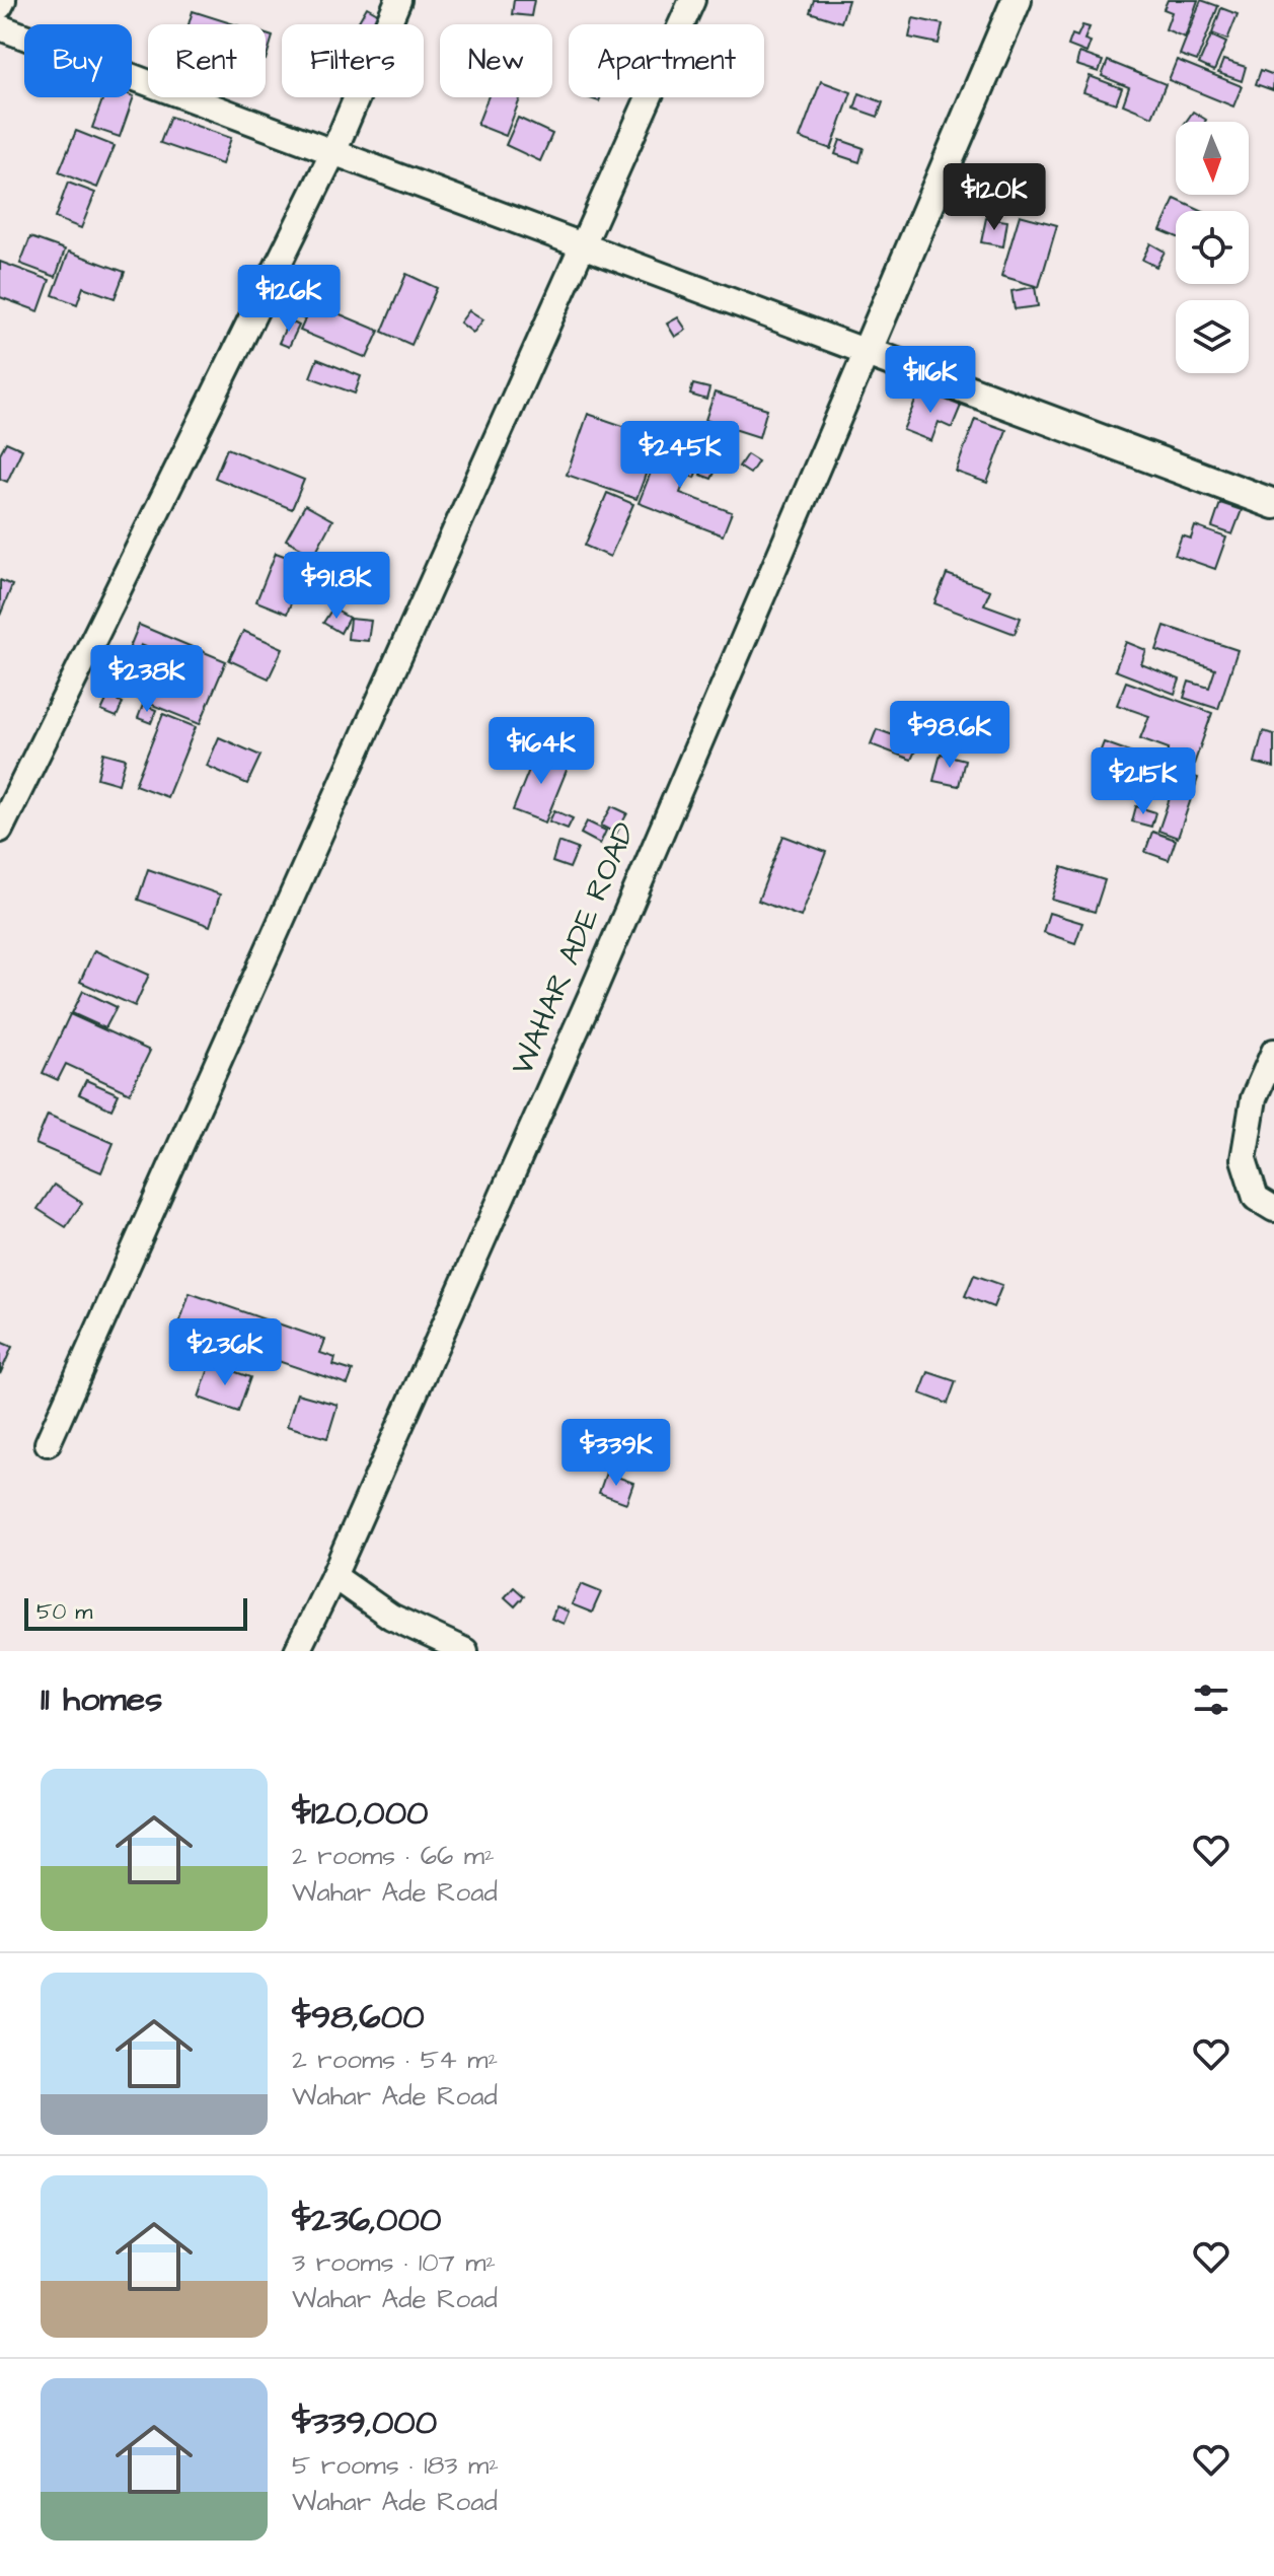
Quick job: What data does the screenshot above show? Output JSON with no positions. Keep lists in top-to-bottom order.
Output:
{
  "streets": {
    "street": ["WAHAR ADE ROAD"]
  },
  "scale_bar": "50 m",
  "north": "bottom",
  "page": {
    "chip": [
      "Buy",
      "Rent",
      "Filters",
      "New",
      "Apartment"
    ],
    "price": [
      "$120K",
      "$126K",
      "$116K",
      "$245K",
      "$91.8K",
      "$238K",
      "$98.6K",
      "$164K",
      "$215K",
      "$236K",
      "$339K"
    ],
    "scale": "50 m",
    "heading": "11 homes",
    "list": [
      {
        "name": "$120,000",
        "note": "2 rooms · 66 m² · Wahar Ade Road"
      },
      {
        "name": "$98,600",
        "note": "2 rooms · 54 m² · Wahar Ade Road"
      },
      {
        "name": "$236,000",
        "note": "3 rooms · 107 m² · Wahar Ade Road"
      },
      {
        "name": "$339,000",
        "note": "5 rooms · 183 m² · Wahar Ade Road"
      }
    ]
  }
}
